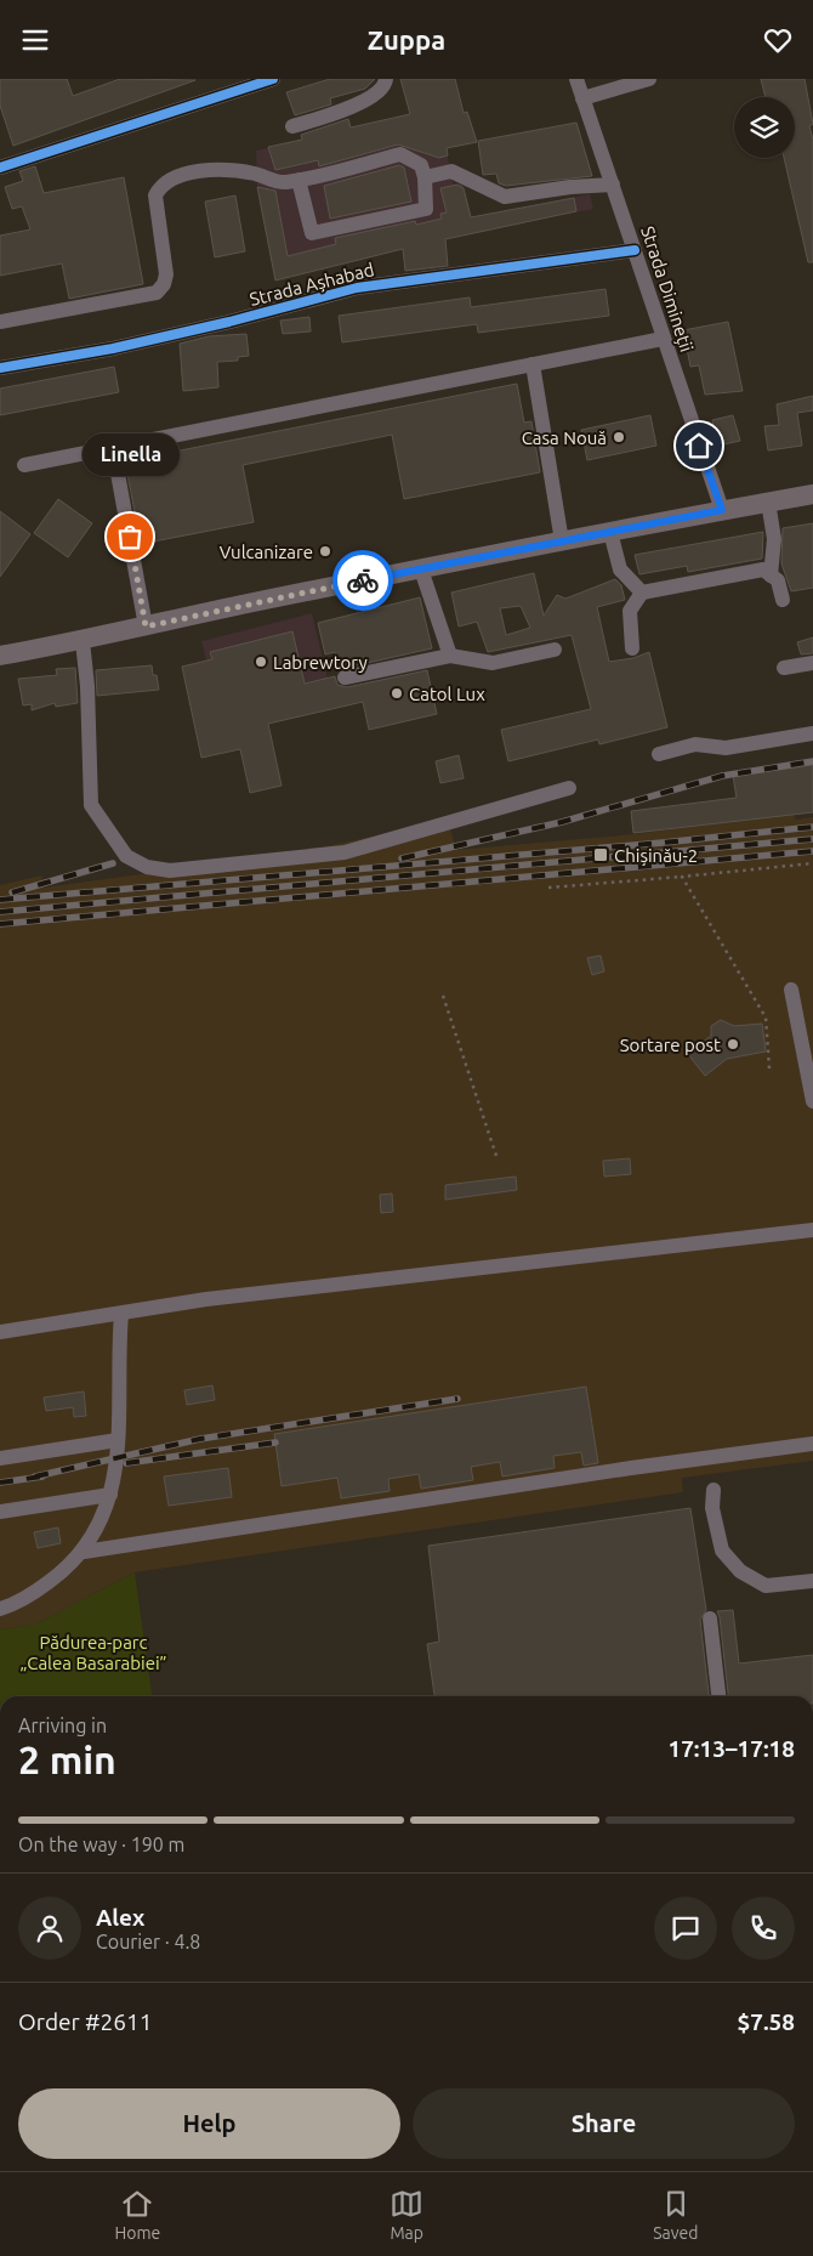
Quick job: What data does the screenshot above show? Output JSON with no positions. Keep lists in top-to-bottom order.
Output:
{
  "streets": {
    "street": ["Strada Așhabad", "Strada Dimineții"]
  },
  "crossings": [
    ["Strada Așhabad", "Strada Dimineții"]
  ],
  "parks": ["Pădurea-parc „Calea Basarabiei”"],
  "places": {
    "other": [
      "Casa Nouă",
      "Linella",
      "Vulcanizare",
      "Labrewtory",
      "Catol Lux",
      "Sortare post"
    ],
    "transit": ["Chișinău-2"]
  },
  "page": {
    "header": "Zuppa",
    "bubble": "Linella",
    "heading": ["2 min", "Arriving in", "17:13–17:18"],
    "panel": [
      "Alex",
      "Courier · 4.8",
      "Order #2611",
      "$7.58"
    ],
    "bar": "On the way · 190 m",
    "buttons": ["Help", "Share"],
    "tabs": ["Home", "Map", "Saved"]
  }
}
